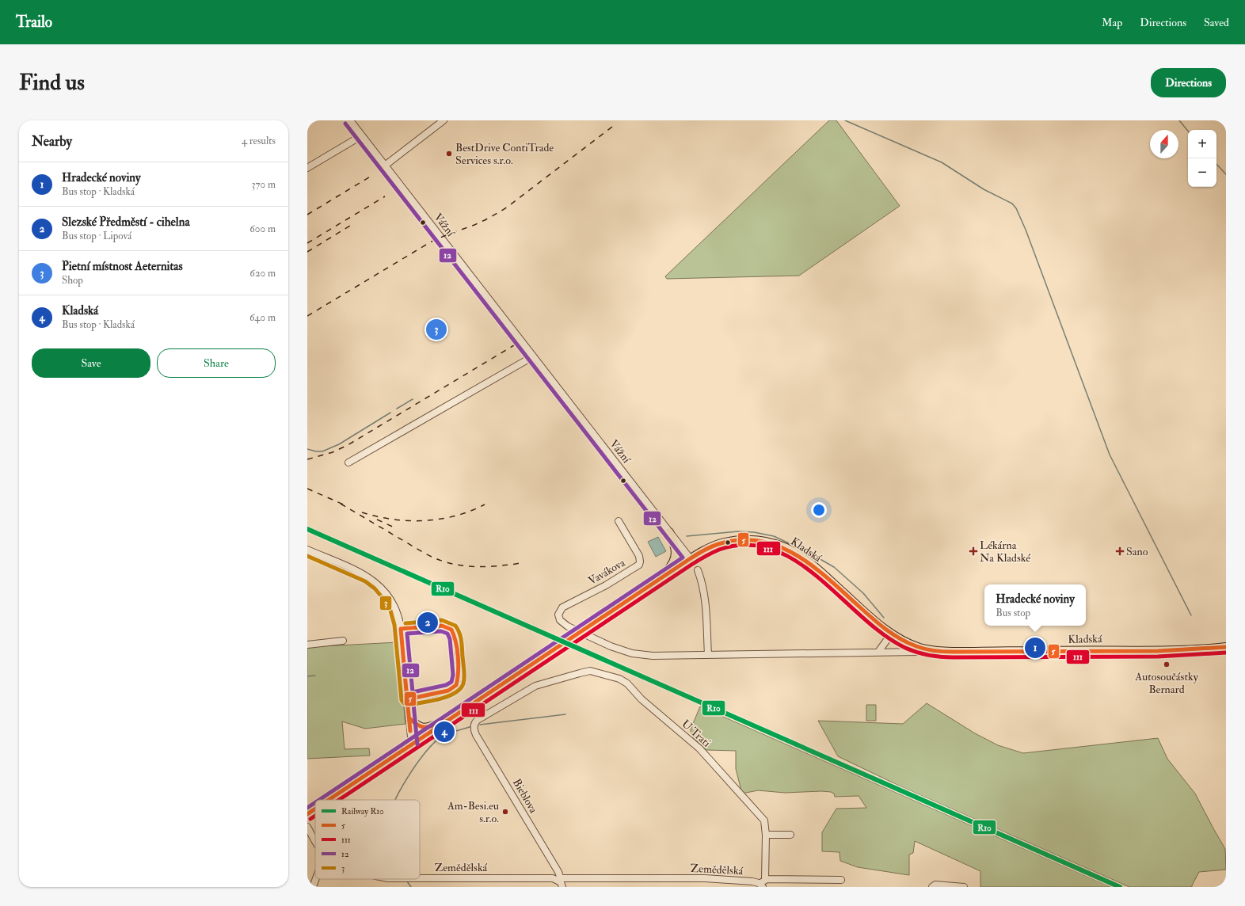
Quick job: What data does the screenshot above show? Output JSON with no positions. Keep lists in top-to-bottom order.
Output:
{
  "streets": {
    "main road": ["Kladská"],
    "street": [
      "Vážní",
      "Vavákova",
      "U Trati",
      "Bieblova",
      "Zemědělská"
    ]
  },
  "crossings": [
    ["Vážní", "Kladská"],
    ["U Trati", "Bieblova"],
    ["Bieblova", "Zemědělská"]
  ],
  "places": {
    "other": ["BestDrive ContiTrade Services s.r.o.", "Autosoučástky Bernard", "Am-Besi.eu s.r.o."],
    "health": ["Lékárna Na Kladské", "Sano"]
  },
  "lines": [
    "transit line 12",
    "rail line R10",
    "transit line 5",
    "transit line 111",
    "transit line 3"
  ],
  "legend": [
    "Railway R10",
    "5",
    "111",
    "12",
    "3"
  ],
  "north": "top",
  "page": {
    "header": "Trailo",
    "nav": ["Map", "Directions", "Saved"],
    "buttons": [
      "Directions",
      ["Save", "Share"]
    ],
    "title": "Find us",
    "heading": ["Nearby", "4 results"],
    "map_buttons": ["+", "−"],
    "list": [
      {
        "mark": "1",
        "name": "Hradecké noviny",
        "note": "Bus stop · Kladská",
        "value": "370 m"
      },
      {
        "mark": "2",
        "name": "Slezské Předměstí - cihelna",
        "note": "Bus stop · Lipová",
        "value": "600 m"
      },
      {
        "mark": "3",
        "name": "Pietní místnost Aeternitas",
        "note": "Shop",
        "value": "620 m"
      },
      {
        "mark": "4",
        "name": "Kladská",
        "note": "Bus stop · Kladská",
        "value": "640 m"
      }
    ],
    "pins": [
      "3",
      "2",
      "1",
      "4"
    ],
    "popup": ["Hradecké noviny", "Bus stop"]
  }
}
